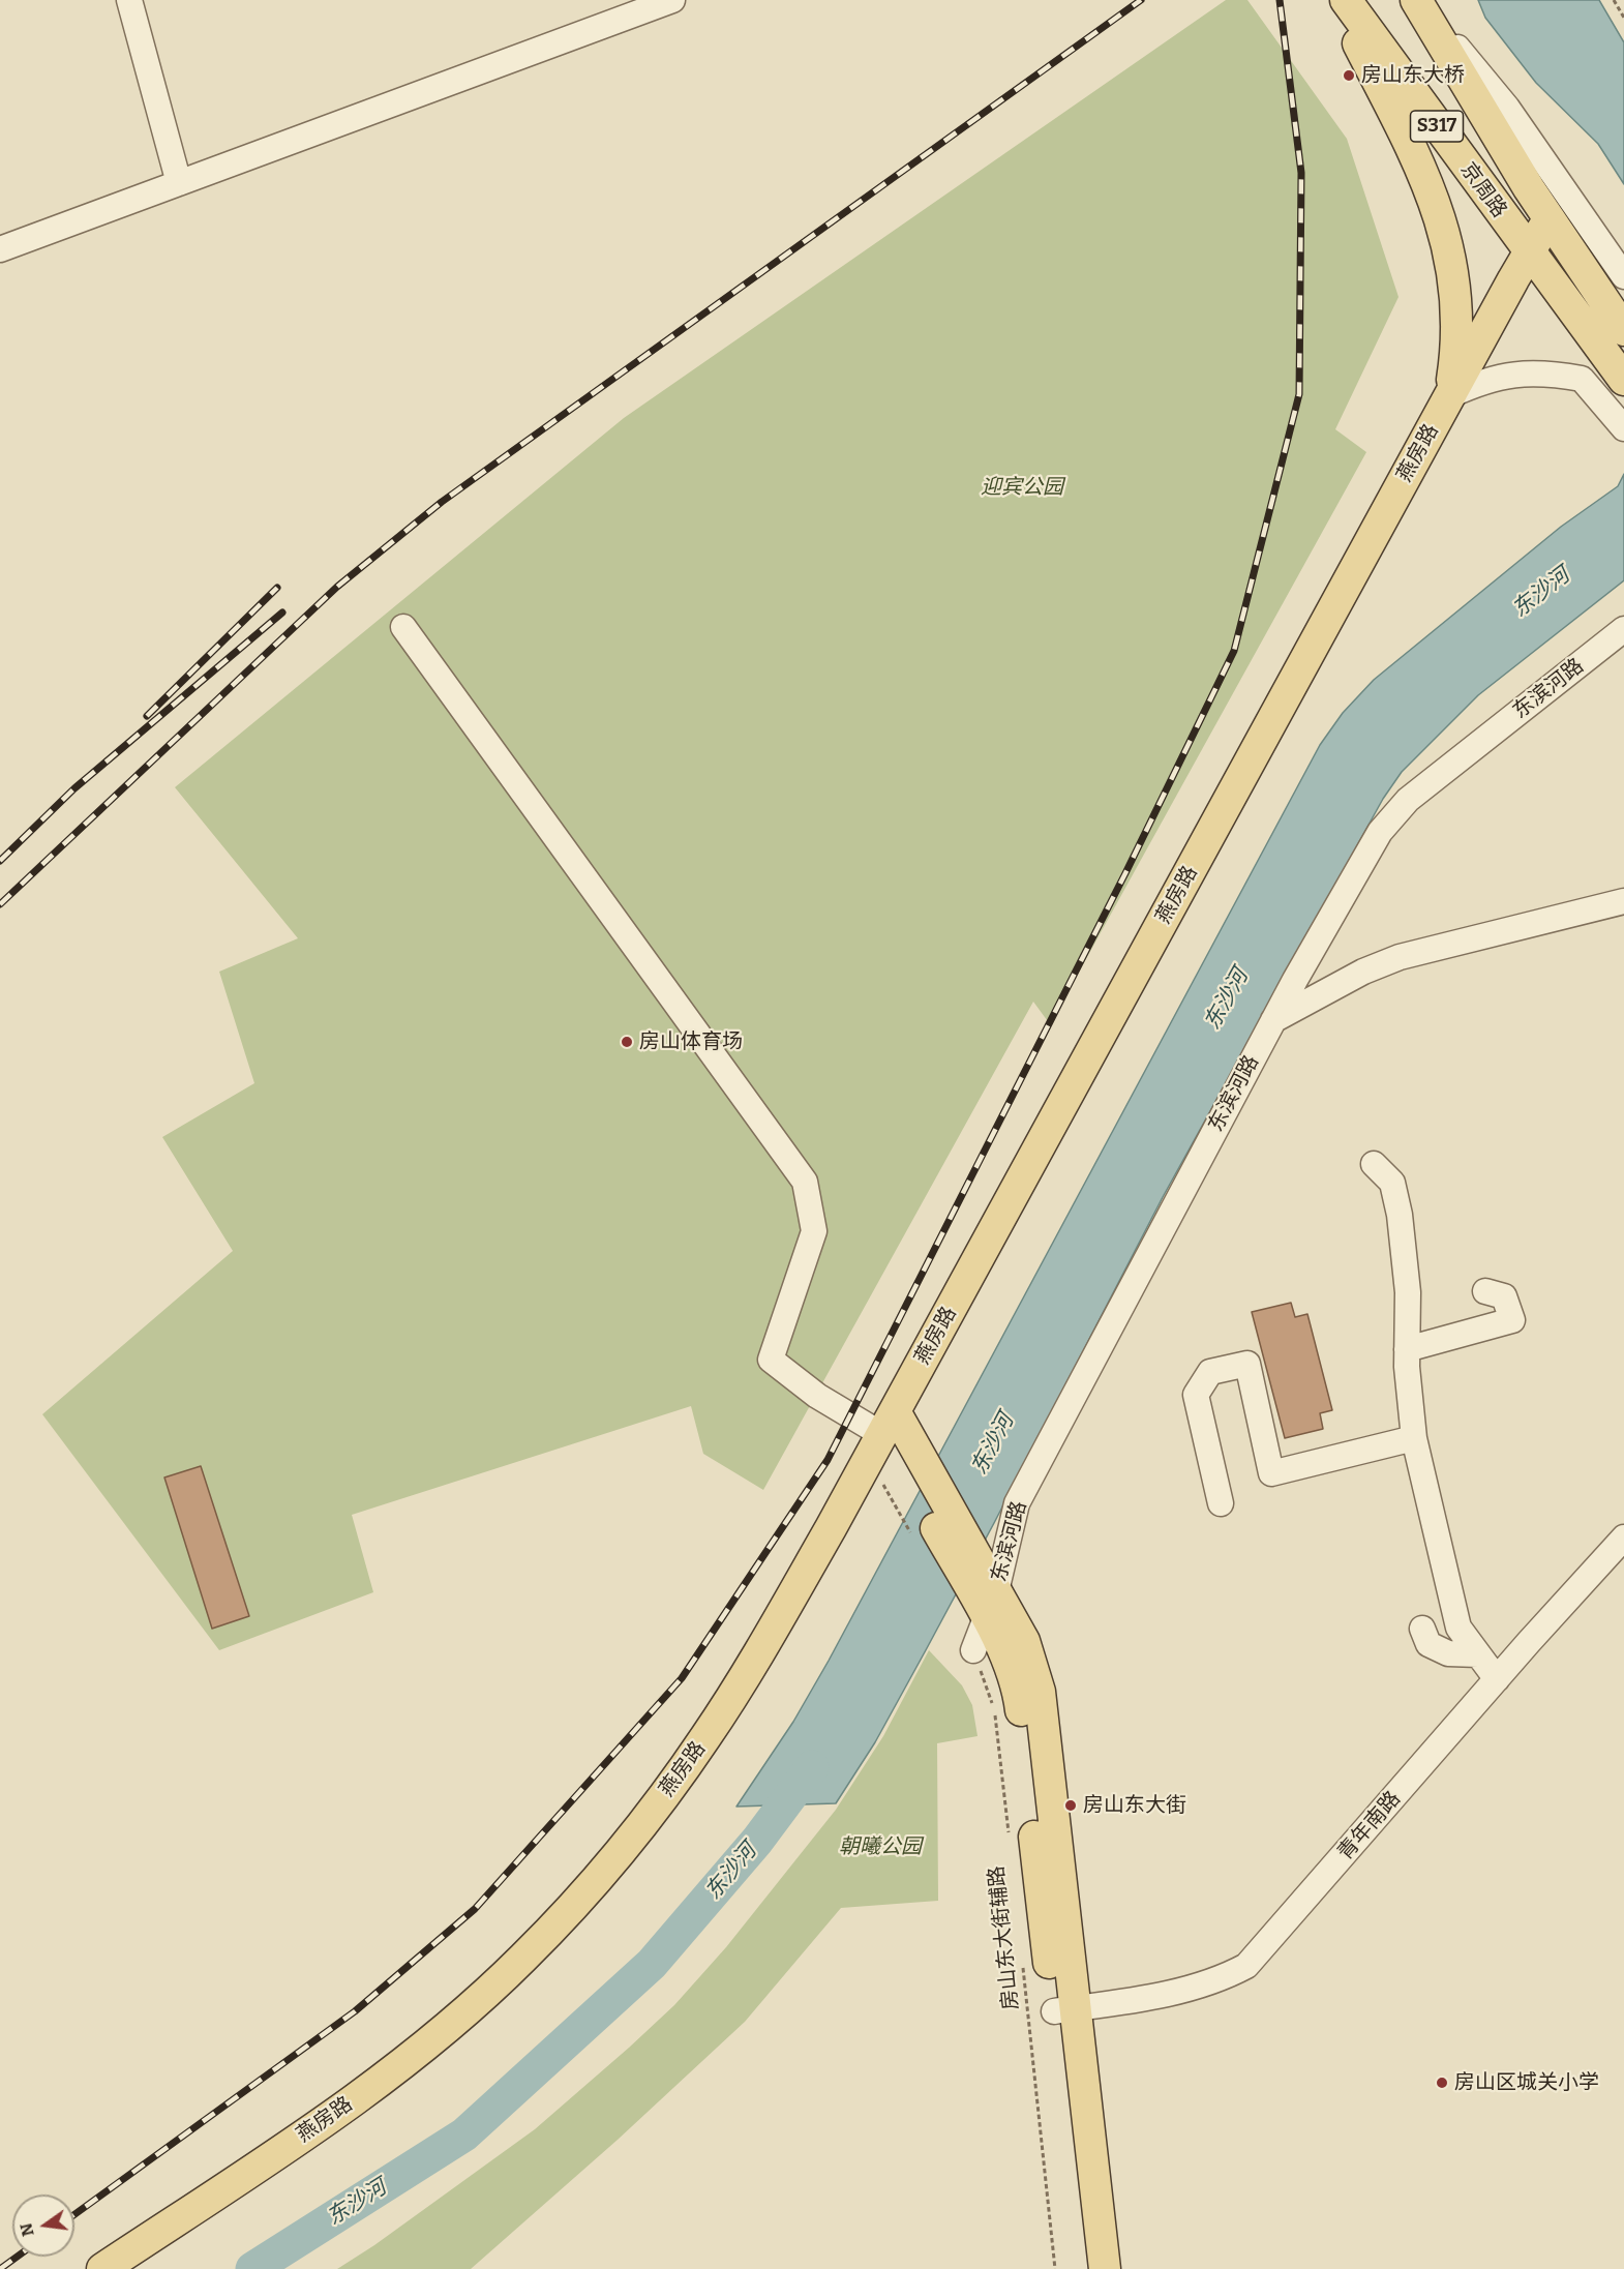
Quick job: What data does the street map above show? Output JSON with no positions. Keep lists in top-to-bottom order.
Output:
{
  "streets": {
    "main road": ["S317", "京周路", "燕房路"],
    "street": ["东滨河路", "青年南路"],
    "path": ["房山东大街辅路"]
  },
  "crossings": [
    ["京周路", "燕房路"]
  ],
  "water": ["东沙河"],
  "parks": ["迎宾公园", "朝曦公园"],
  "places": [
    "房山东大桥",
    "房山体育场",
    "房山东大街",
    "房山区城关小学"
  ],
  "north": "left"
}
